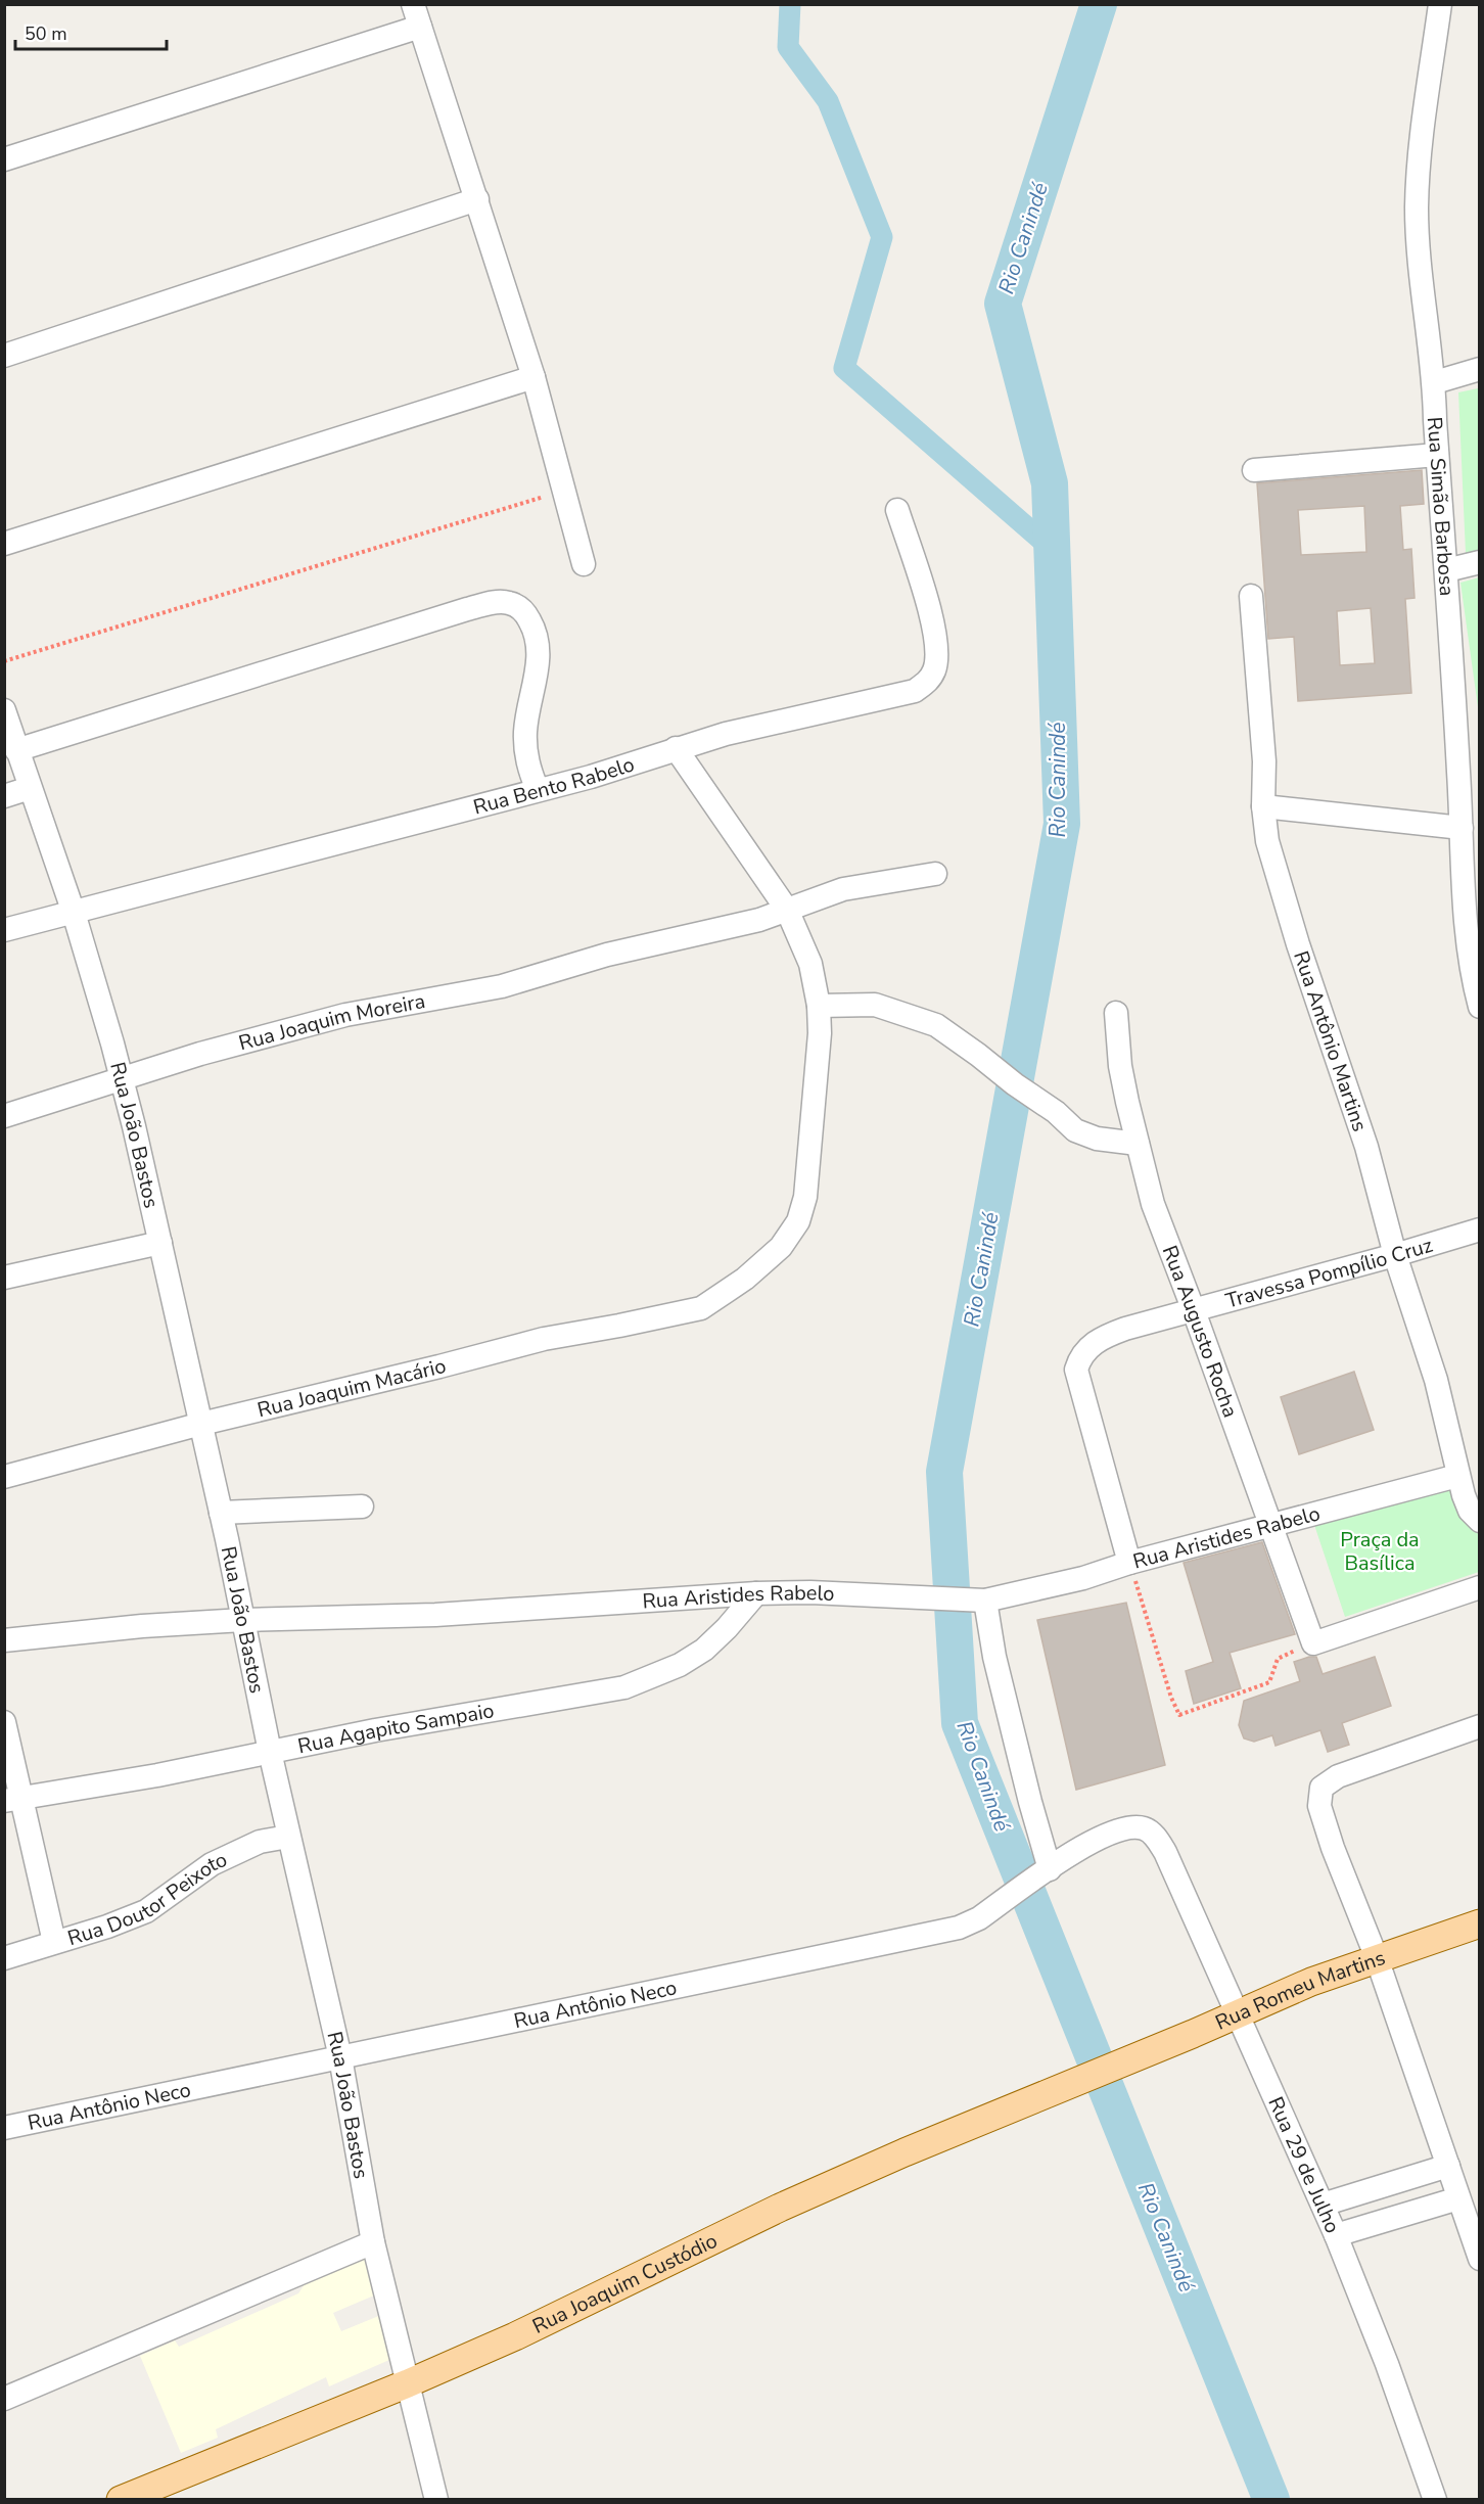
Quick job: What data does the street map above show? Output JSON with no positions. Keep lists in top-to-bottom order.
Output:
{
  "streets": {
    "main road": ["Rua Romeu Martins", "Rua Joaquim Custódio"],
    "street": [
      "Rua Simão Barbosa",
      "Rua Bento Rabelo",
      "Rua Joaquim Moreira",
      "Rua Antônio Martins",
      "Rua João Bastos",
      "Travessa Pompílio Cruz",
      "Rua Augusto Rocha",
      "Rua Joaquim Macário",
      "Rua Aristides Rabelo",
      "Rua Agapito Sampaio",
      "Rua Doutor Peixoto",
      "Rua Antônio Neco",
      "Rua 29 de Julho"
    ]
  },
  "crossings": [
    ["Rua Bento Rabelo", "Rua João Bastos"],
    ["Rua Joaquim Moreira", "Rua João Bastos"],
    ["Rua Antônio Martins", "Travessa Pompílio Cruz"],
    ["Rua Antônio Martins", "Rua Aristides Rabelo"],
    ["Rua João Bastos", "Rua Joaquim Macário"],
    ["Rua João Bastos", "Rua Aristides Rabelo"],
    ["Rua João Bastos", "Rua Agapito Sampaio"],
    ["Rua João Bastos", "Rua Doutor Peixoto"],
    ["Rua João Bastos", "Rua Antônio Neco"],
    ["Rua João Bastos", "Rua Joaquim Custódio"],
    ["Travessa Pompílio Cruz", "Rua Augusto Rocha"],
    ["Travessa Pompílio Cruz", "Rua Aristides Rabelo"],
    ["Rua Augusto Rocha", "Rua Aristides Rabelo"],
    ["Rua Aristides Rabelo", "Rua Agapito Sampaio"],
    ["Rua Romeu Martins", "Rua 29 de Julho"],
    ["Rua Romeu Martins", "Rua Joaquim Custódio"],
    ["Rua Antônio Neco", "Rua 29 de Julho"]
  ],
  "water": ["Rio Canindé"],
  "parks": ["Praça da Basílica"],
  "scale_bar": "50 m"
}
